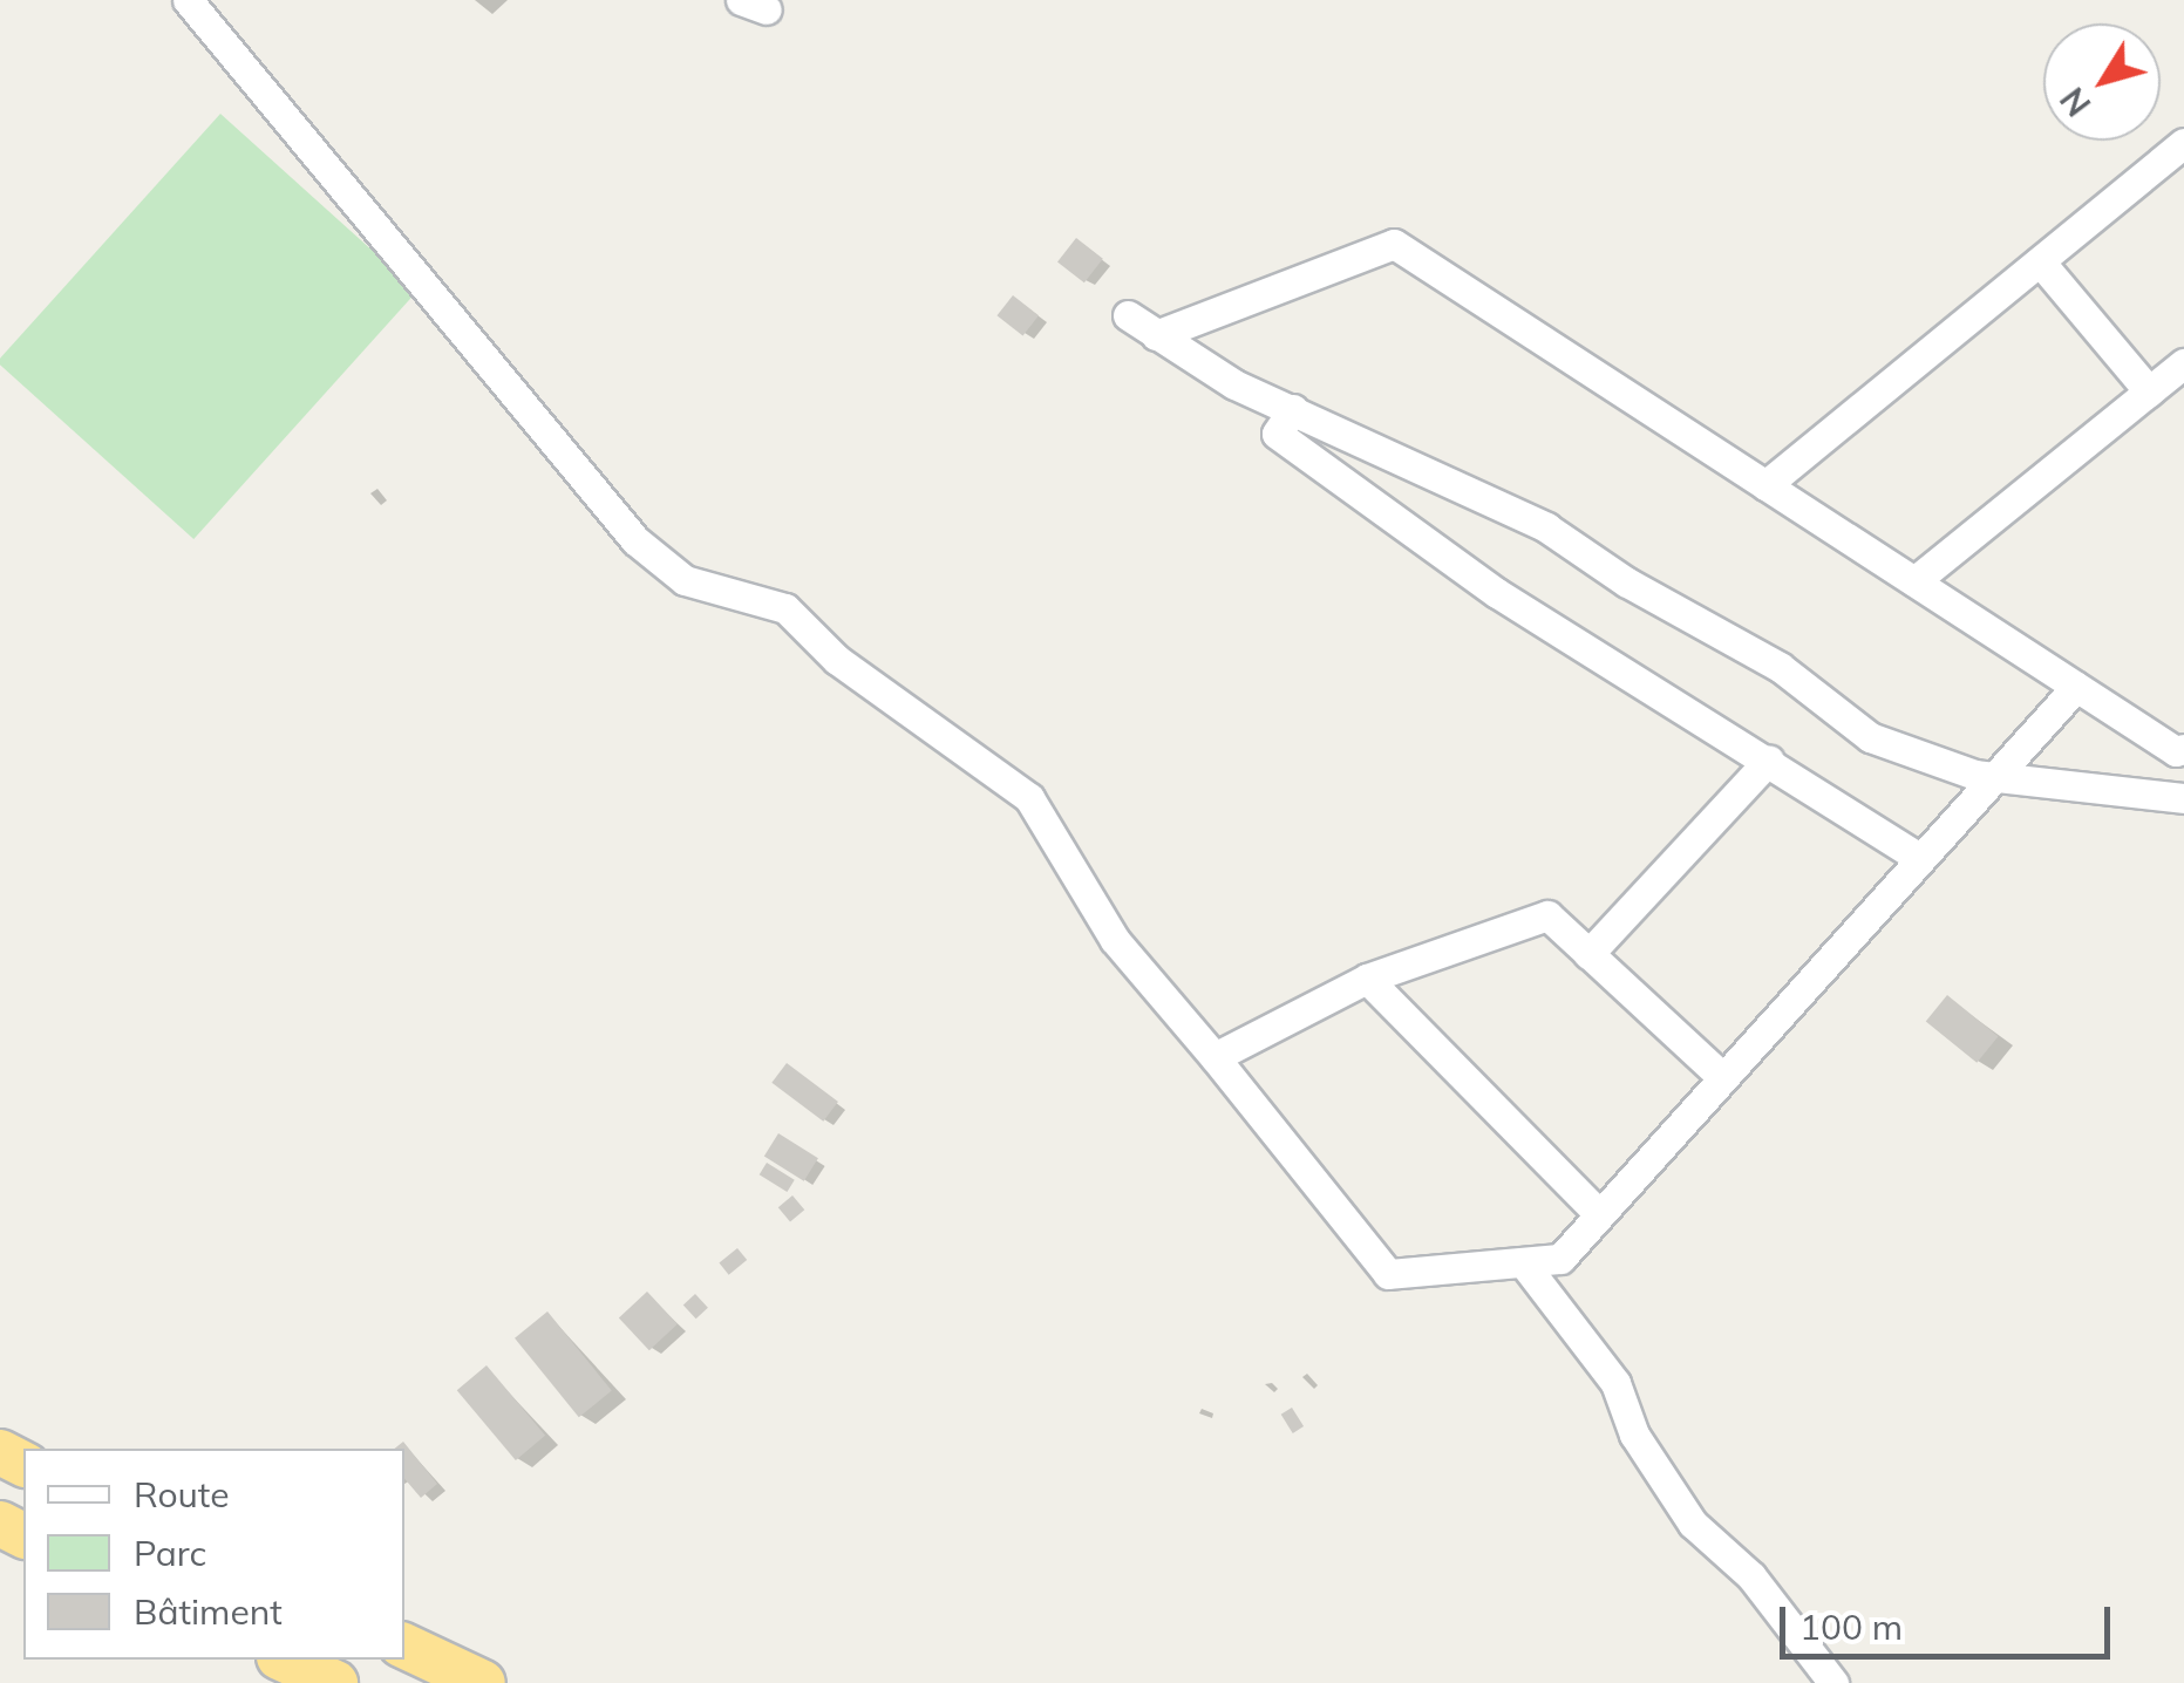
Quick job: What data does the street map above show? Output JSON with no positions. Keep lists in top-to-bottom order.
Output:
{
  "legend": ["Route", "Parc", "Bâtiment"],
  "scale_bar": "100 m",
  "north": "bottom left"
}
